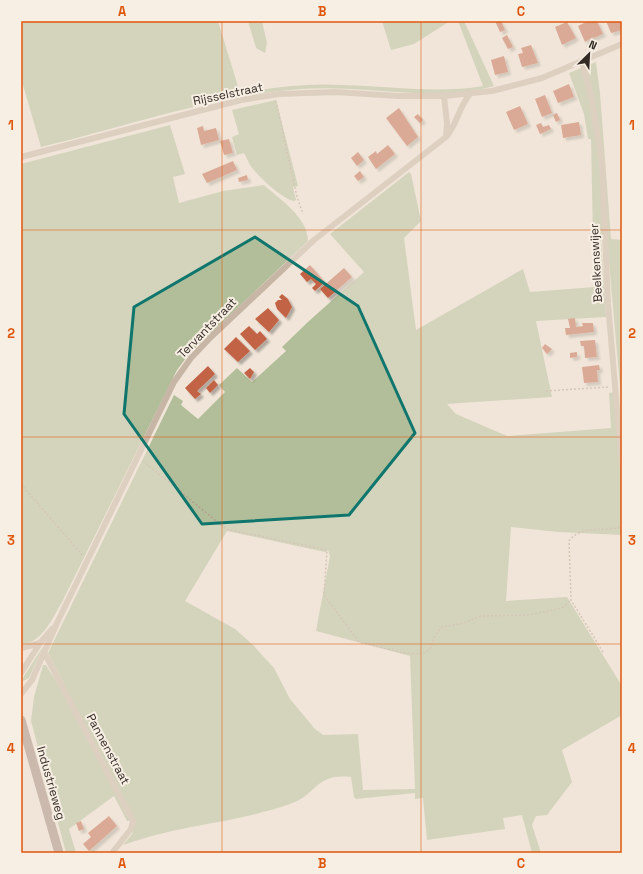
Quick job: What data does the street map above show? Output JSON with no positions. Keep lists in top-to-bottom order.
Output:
{
  "streets": {
    "main road": ["Industrieweg"],
    "street": [
      "Rijsselstraat",
      "Beelkenswijer",
      "Tervantstraat",
      "Pannenstraat"
    ]
  },
  "crossings": [
    ["Tervantstraat", "Pannenstraat"]
  ],
  "north": "top right",
  "grid": {
    "columns": ["A", "B", "C"],
    "rows": [
      "1",
      "2",
      "3",
      "4"
    ]
  }
}
